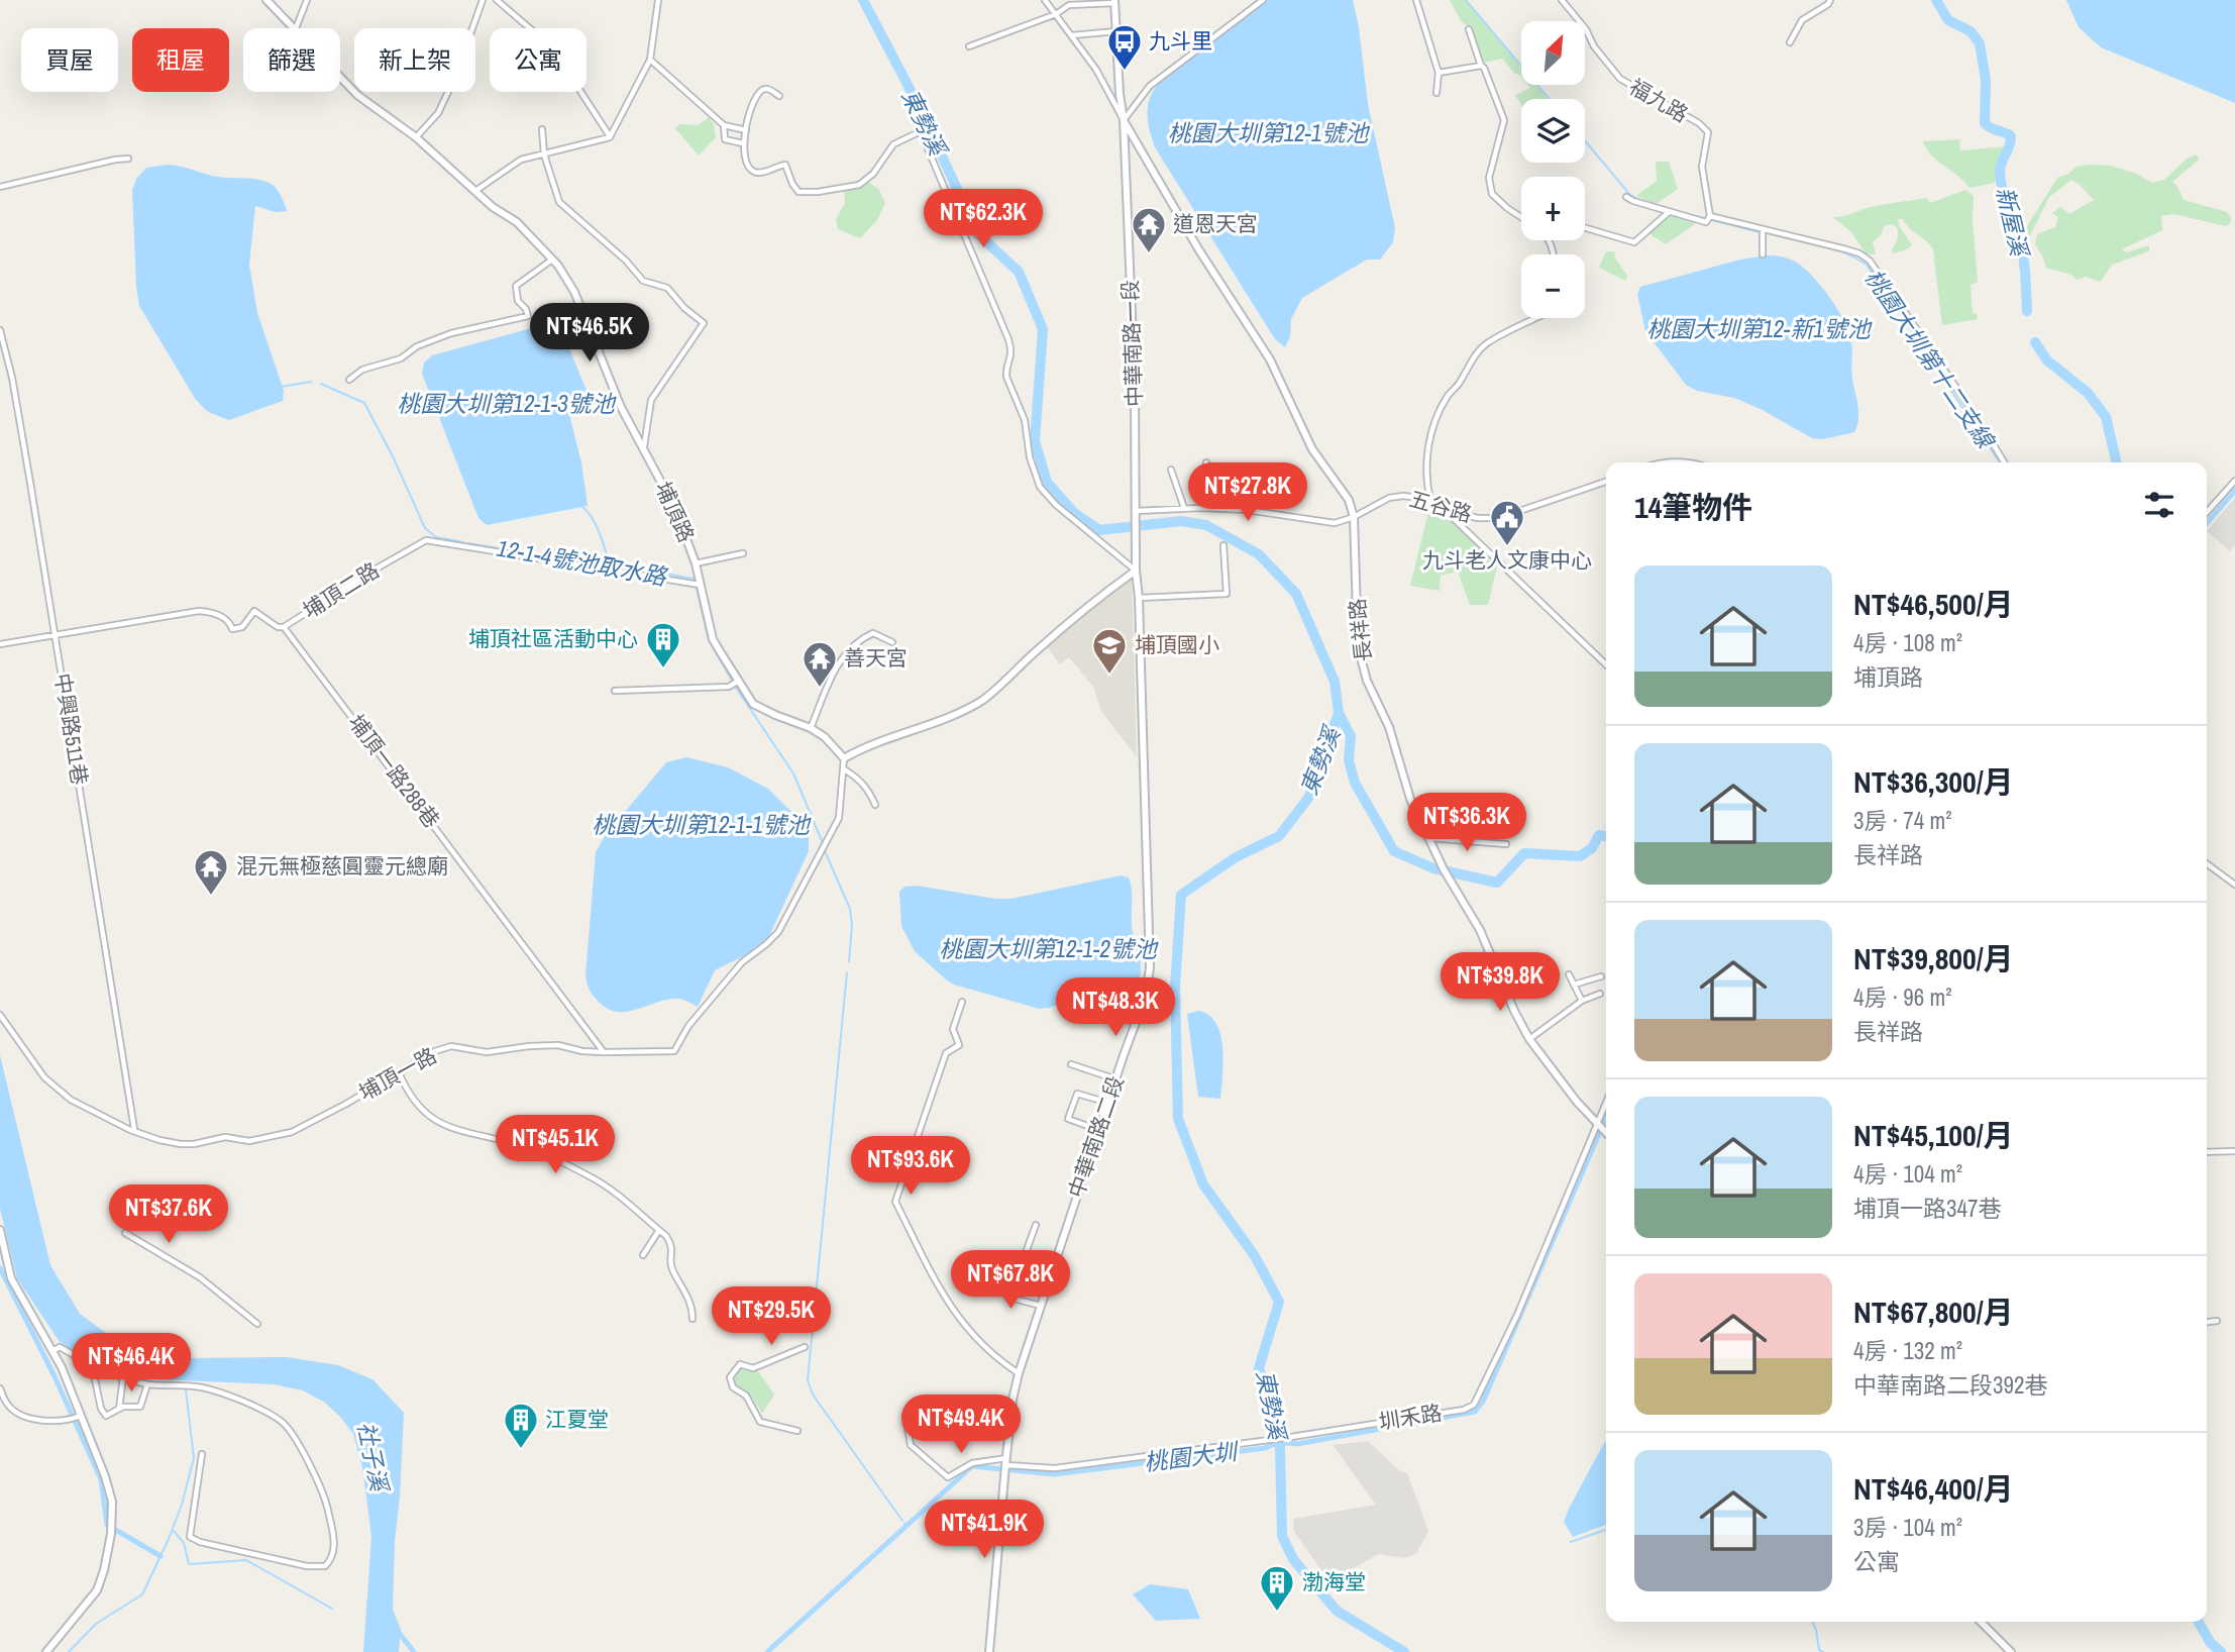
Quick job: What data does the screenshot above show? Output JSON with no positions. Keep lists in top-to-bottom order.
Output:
{
  "streets": {
    "street": [
      "福九路",
      "中華南路一段",
      "五谷路",
      "埔頂路",
      "埔頂二路",
      "長祥路",
      "中興路511巷",
      "埔頂一路288巷",
      "埔頂一路",
      "中華南路二段",
      "圳禾路"
    ]
  },
  "crossings": [
    ["中華南路一段", "長祥路"],
    ["中華南路一段", "中華南路二段"],
    ["五谷路", "長祥路"],
    ["埔頂路", "埔頂二路"],
    ["埔頂路", "埔頂一路"],
    ["埔頂二路", "中興路511巷"],
    ["埔頂二路", "埔頂一路288巷"],
    ["長祥路", "圳禾路"],
    ["中興路511巷", "埔頂一路"],
    ["埔頂一路288巷", "埔頂一路"],
    ["中華南路二段", "圳禾路"]
  ],
  "water": [
    "東勢溪",
    "桃園大圳第12-1號池",
    "新屋溪",
    "桃園大圳第12-新1號池",
    "桃園大圳第十二支線",
    "桃園大圳第12-1-3號池",
    "12-1-4號池取水路",
    "桃園大圳第12-1-1號池",
    "桃園大圳第12-1-2號池",
    "社子溪",
    "桃園大圳"
  ],
  "places": {
    "bus stop": ["九斗里"],
    "temple": ["道恩天宮", "善天宮", "混元無極慈圓靈元總廟"],
    "public building": ["九斗老人文康中心"],
    "building": ["埔頂社區活動中心", "江夏堂", "渤海堂"],
    "school or university": ["埔頂國小"]
  },
  "north": "top right",
  "page": {
    "map_buttons": ["+", "−"],
    "chip": [
      "買屋",
      "租屋",
      "篩選",
      "新上架",
      "公寓"
    ],
    "price": [
      "NT$62.3K",
      "NT$46.5K",
      "NT$27.8K",
      "NT$36.3K",
      "NT$39.8K",
      "NT$48.3K",
      "NT$45.1K",
      "NT$93.6K",
      "NT$37.6K",
      "NT$67.8K",
      "NT$29.5K",
      "NT$46.4K",
      "NT$49.4K",
      "NT$41.9K"
    ],
    "heading": "14筆物件",
    "list": [
      {
        "name": "NT$46,500/月",
        "note": "4房 · 108 m² · 埔頂路"
      },
      {
        "name": "NT$36,300/月",
        "note": "3房 · 74 m² · 長祥路"
      },
      {
        "name": "NT$39,800/月",
        "note": "4房 · 96 m² · 長祥路"
      },
      {
        "name": "NT$45,100/月",
        "note": "4房 · 104 m² · 埔頂一路347巷"
      },
      {
        "name": "NT$67,800/月",
        "note": "4房 · 132 m² · 中華南路二段392巷"
      },
      {
        "name": "NT$46,400/月",
        "note": "3房 · 104 m² · 公寓"
      }
    ]
  }
}
